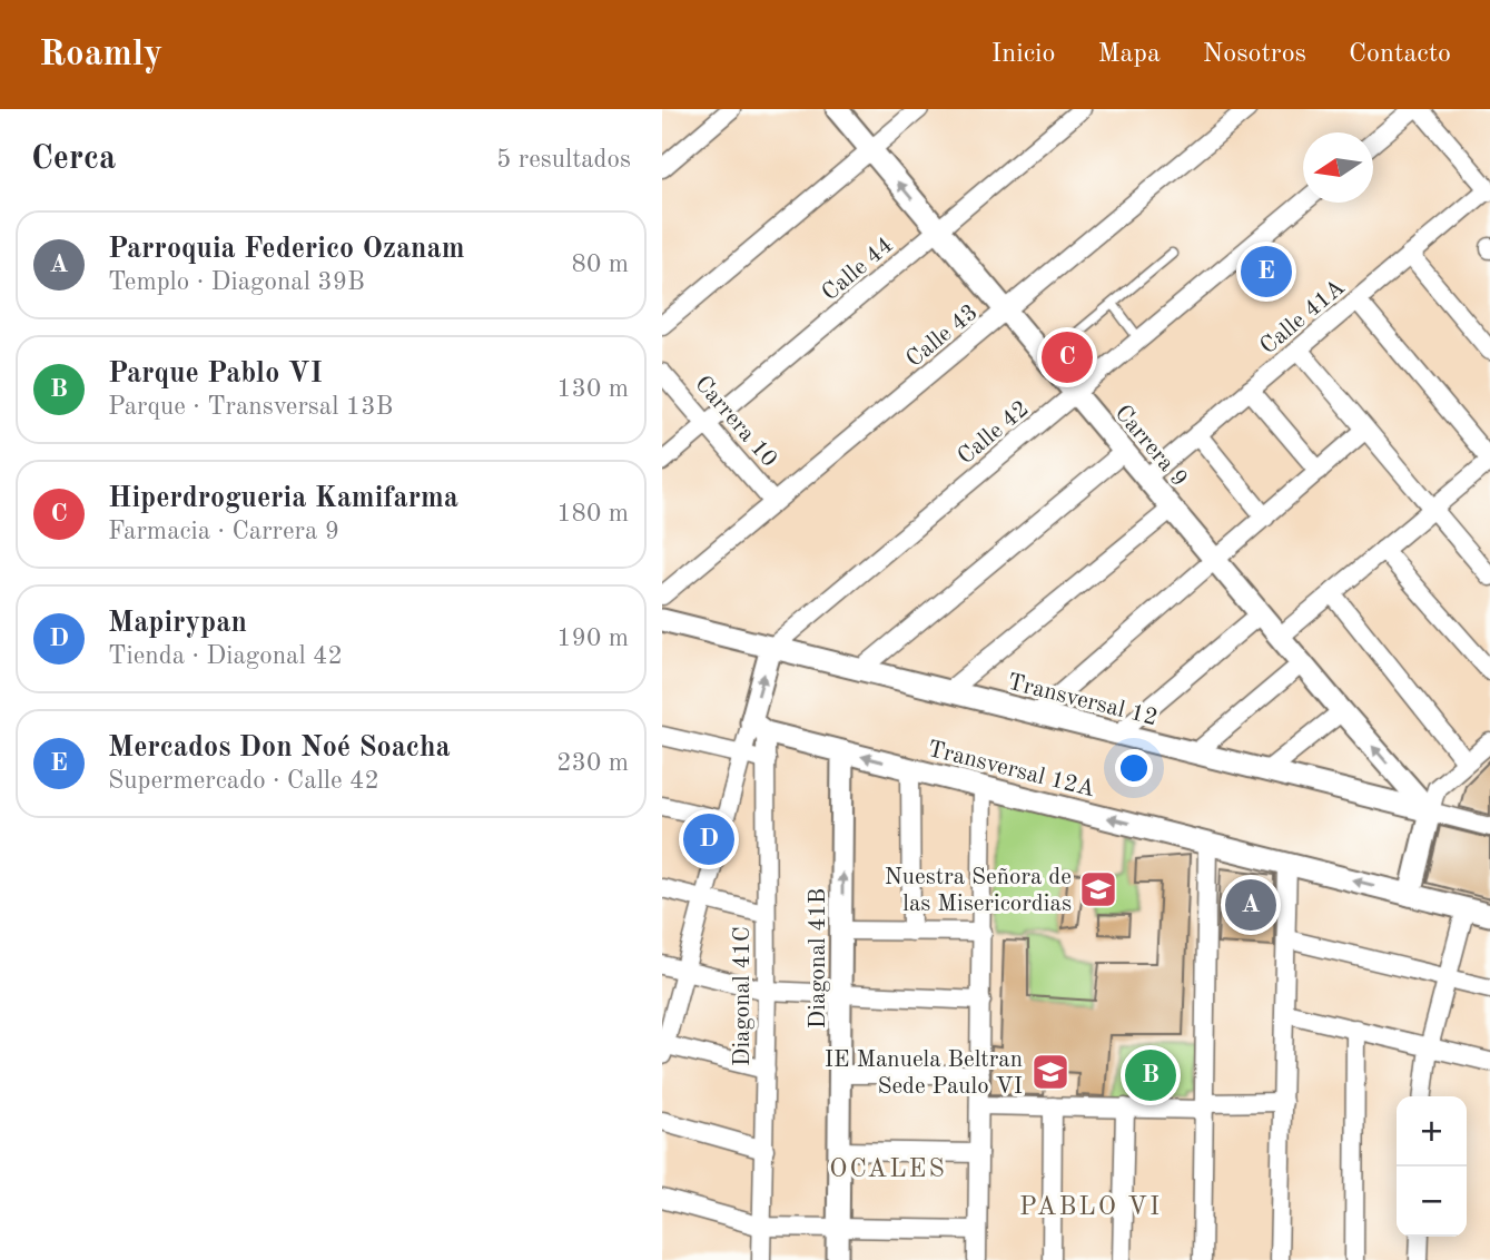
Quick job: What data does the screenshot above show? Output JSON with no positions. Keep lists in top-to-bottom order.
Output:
{
  "streets": {
    "street": [
      "Calle 44",
      "Calle 41A",
      "Calle 43",
      "Carrera 10",
      "Calle 42",
      "Carrera 9",
      "Transversal 12",
      "Transversal 12A",
      "Diagonal 41B",
      "Diagonal 41C"
    ]
  },
  "crossings": [
    ["Calle 44", "Carrera 10"],
    ["Calle 44", "Carrera 9"],
    ["Calle 41A", "Carrera 9"],
    ["Calle 43", "Carrera 10"],
    ["Calle 43", "Carrera 9"],
    ["Calle 42", "Carrera 9"],
    ["Calle 42", "Transversal 12"],
    ["Carrera 9", "Transversal 12"],
    ["Transversal 12A", "Diagonal 41B"],
    ["Transversal 12A", "Diagonal 41C"]
  ],
  "districts": ["OCALES", "PABLO VI"],
  "places": {
    "school or university": ["Nuestra Señora de las Misericordias", "IE Manuela Beltran Sede Paulo VI"]
  },
  "north": "left",
  "page": {
    "header": "Roamly",
    "nav": [
      "Inicio",
      "Mapa",
      "Nosotros",
      "Contacto"
    ],
    "heading": ["Cerca", "5 resultados"],
    "list": [
      {
        "mark": "A",
        "name": "Parroquia Federico Ozanam",
        "note": "Templo · Diagonal 39B",
        "value": "80 m"
      },
      {
        "mark": "B",
        "name": "Parque Pablo VI",
        "note": "Parque · Transversal 13B",
        "value": "130 m"
      },
      {
        "mark": "C",
        "name": "Hiperdrogueria Kamifarma",
        "note": "Farmacia · Carrera 9",
        "value": "180 m"
      },
      {
        "mark": "D",
        "name": "Mapirypan",
        "note": "Tienda · Diagonal 42",
        "value": "190 m"
      },
      {
        "mark": "E",
        "name": "Mercados Don Noé Soacha",
        "note": "Supermercado · Calle 42",
        "value": "230 m"
      }
    ],
    "pins": [
      "E",
      "C",
      "D",
      "A",
      "B"
    ],
    "map_buttons": ["+", "−"]
  }
}
